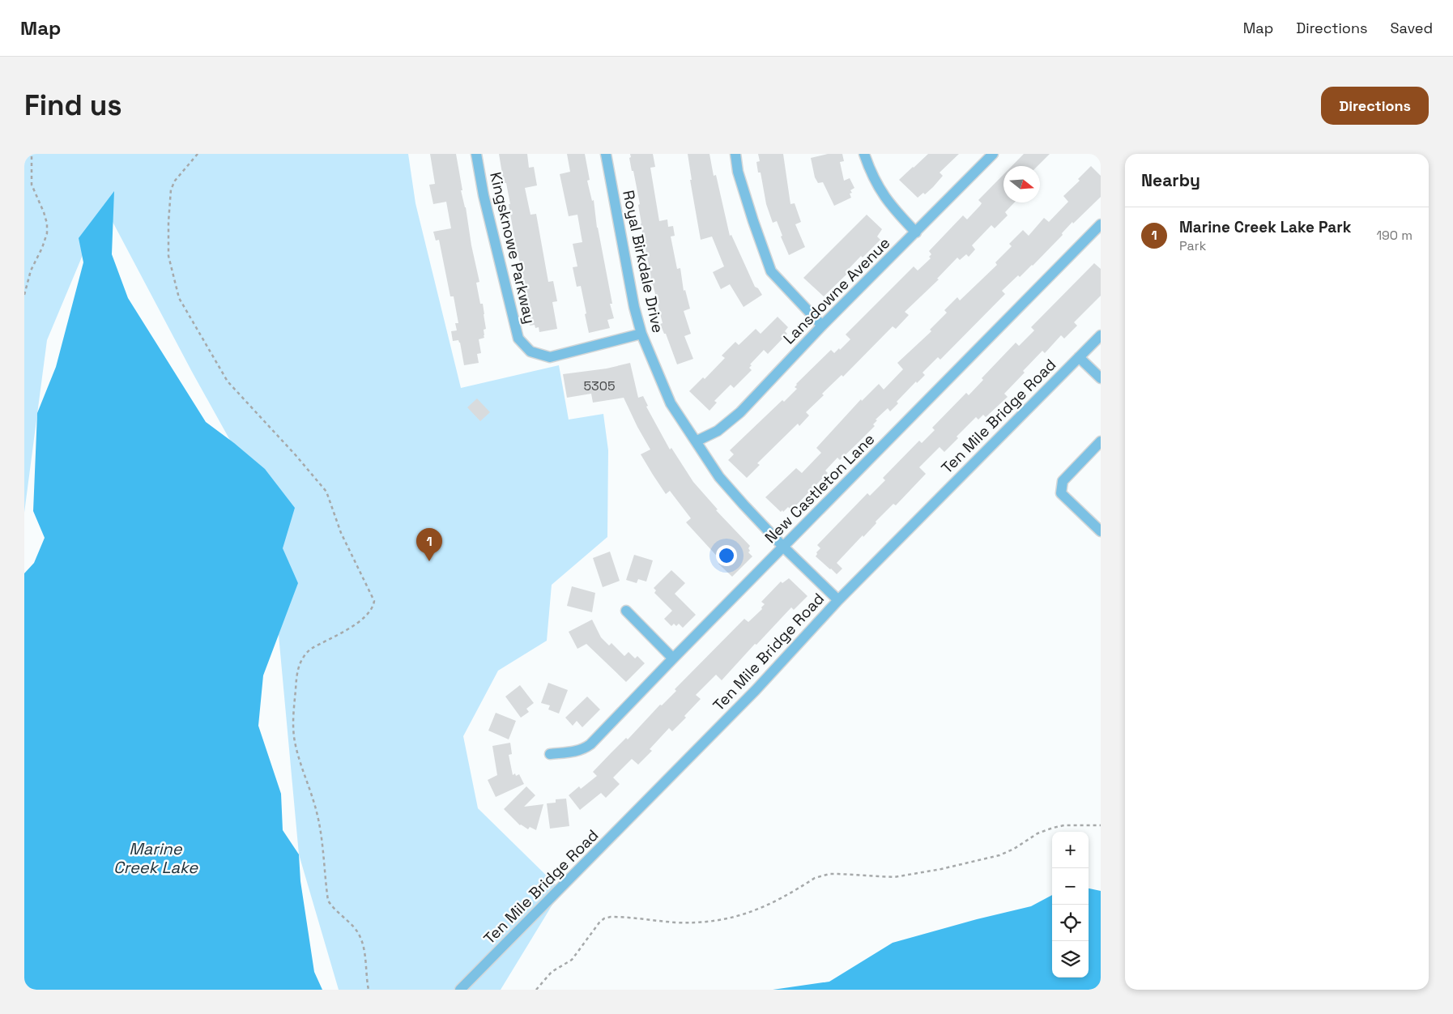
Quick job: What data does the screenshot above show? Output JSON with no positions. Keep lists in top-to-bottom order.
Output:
{
  "streets": {
    "street": [
      "Kingsknowe Parkway",
      "Royal Birkdale Drive",
      "Lansdowne Avenue",
      "Ten Mile Bridge Road",
      "New Castleton Lane"
    ]
  },
  "crossings": [
    ["Kingsknowe Parkway", "Royal Birkdale Drive"],
    ["Royal Birkdale Drive", "Lansdowne Avenue"],
    ["Royal Birkdale Drive", "Ten Mile Bridge Road"],
    ["Royal Birkdale Drive", "New Castleton Lane"]
  ],
  "water": ["Marine Creek Lake"],
  "house_numbers": ["5305"],
  "north": "right",
  "page": {
    "header": "Map",
    "nav": ["Map", "Directions", "Saved"],
    "buttons": "Directions",
    "title": "Find us",
    "heading": "Nearby",
    "list": [
      {
        "mark": "1",
        "name": "Marine Creek Lake Park",
        "note": "Park",
        "value": "190 m"
      }
    ],
    "pins": "1",
    "map_buttons": ["+", "−"]
  }
}
